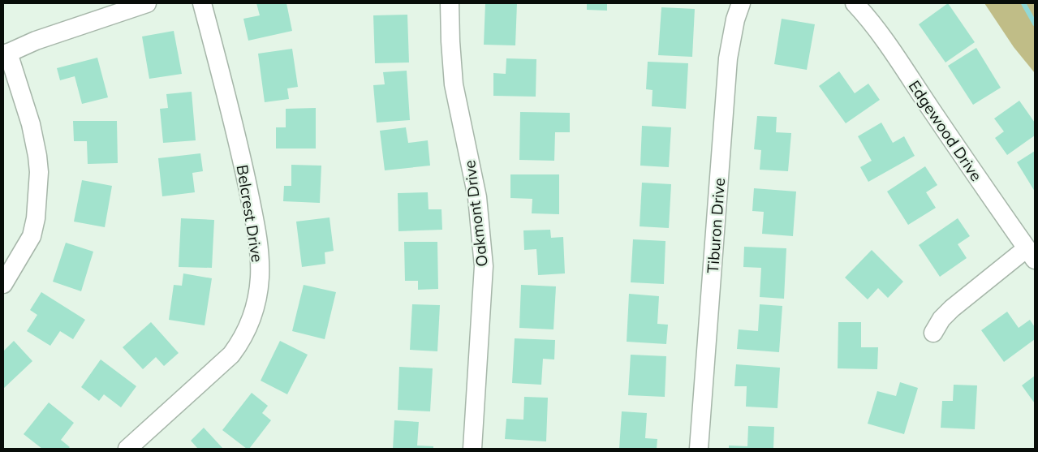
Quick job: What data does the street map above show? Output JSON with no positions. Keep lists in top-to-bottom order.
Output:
{
  "streets": {
    "street": [
      "Edgewood Drive",
      "Belcrest Drive",
      "Oakmont Drive",
      "Tiburon Drive"
    ]
  }
}
